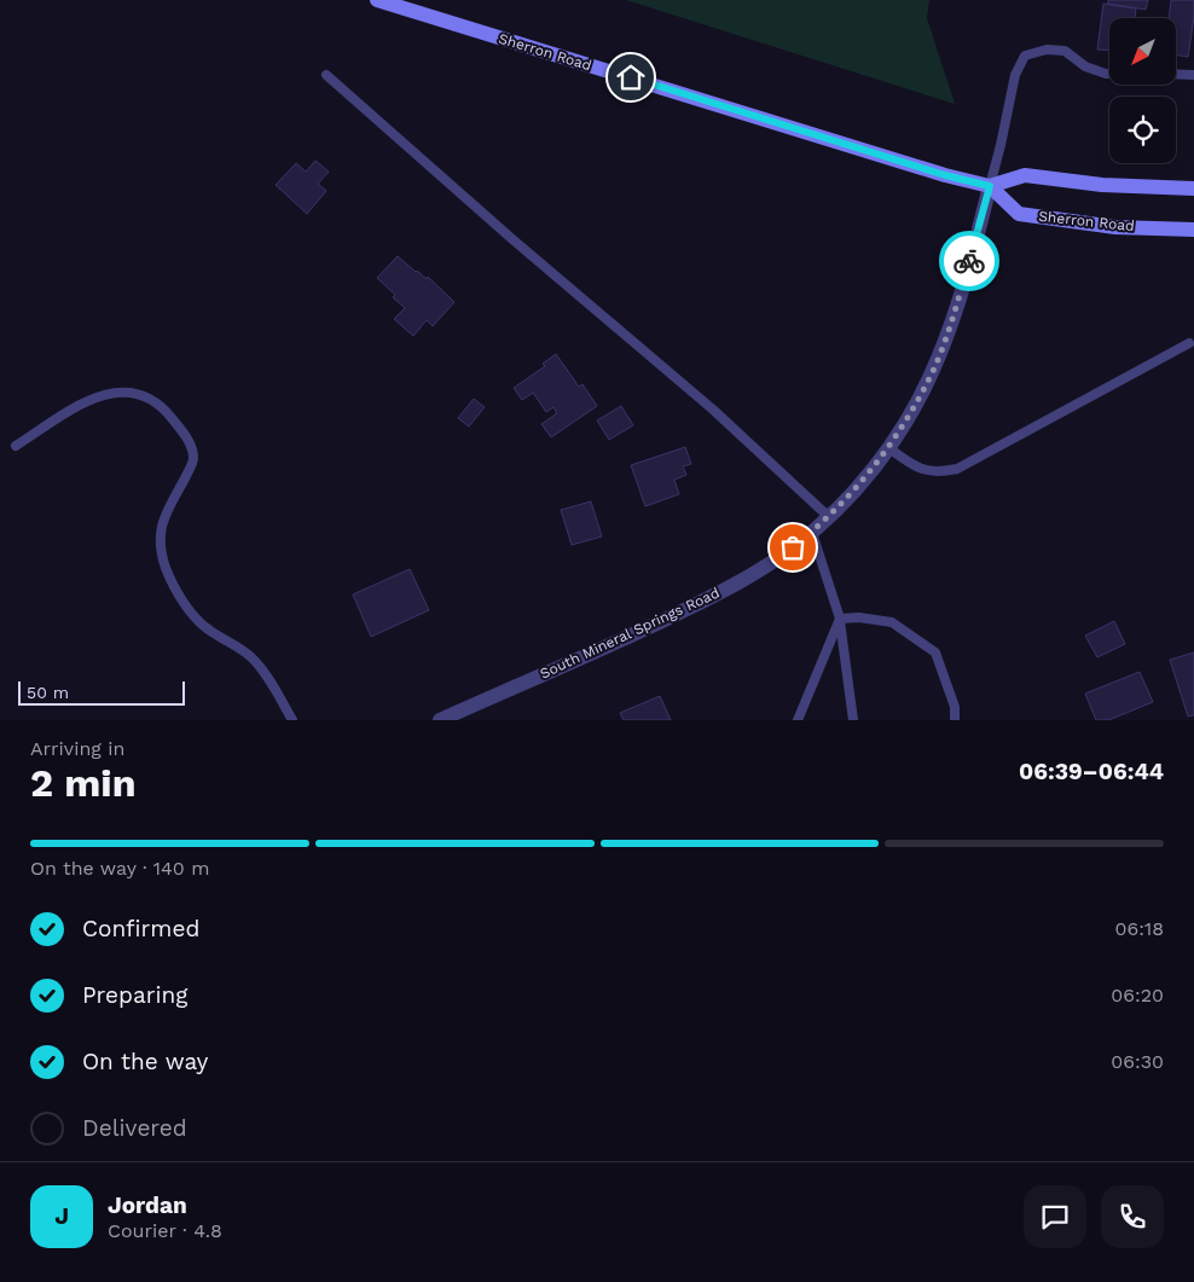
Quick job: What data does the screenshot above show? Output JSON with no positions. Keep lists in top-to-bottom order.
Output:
{
  "streets": {
    "main road": ["Sherron Road"],
    "street": ["South Mineral Springs Road"]
  },
  "crossings": [
    ["Sherron Road", "South Mineral Springs Road"]
  ],
  "scale_bar": "50 m",
  "north": "bottom left",
  "page": {
    "scale": "50 m",
    "heading": ["2 min", "Arriving in", "06:39–06:44"],
    "panel": ["Jordan", "Courier · 4.8"],
    "bar": "On the way · 140 m",
    "list": [
      ["Confirmed", "06:18"],
      ["Preparing", "06:20"],
      ["On the way", "06:30"],
      "Delivered"
    ],
    "round": "J"
  }
}
